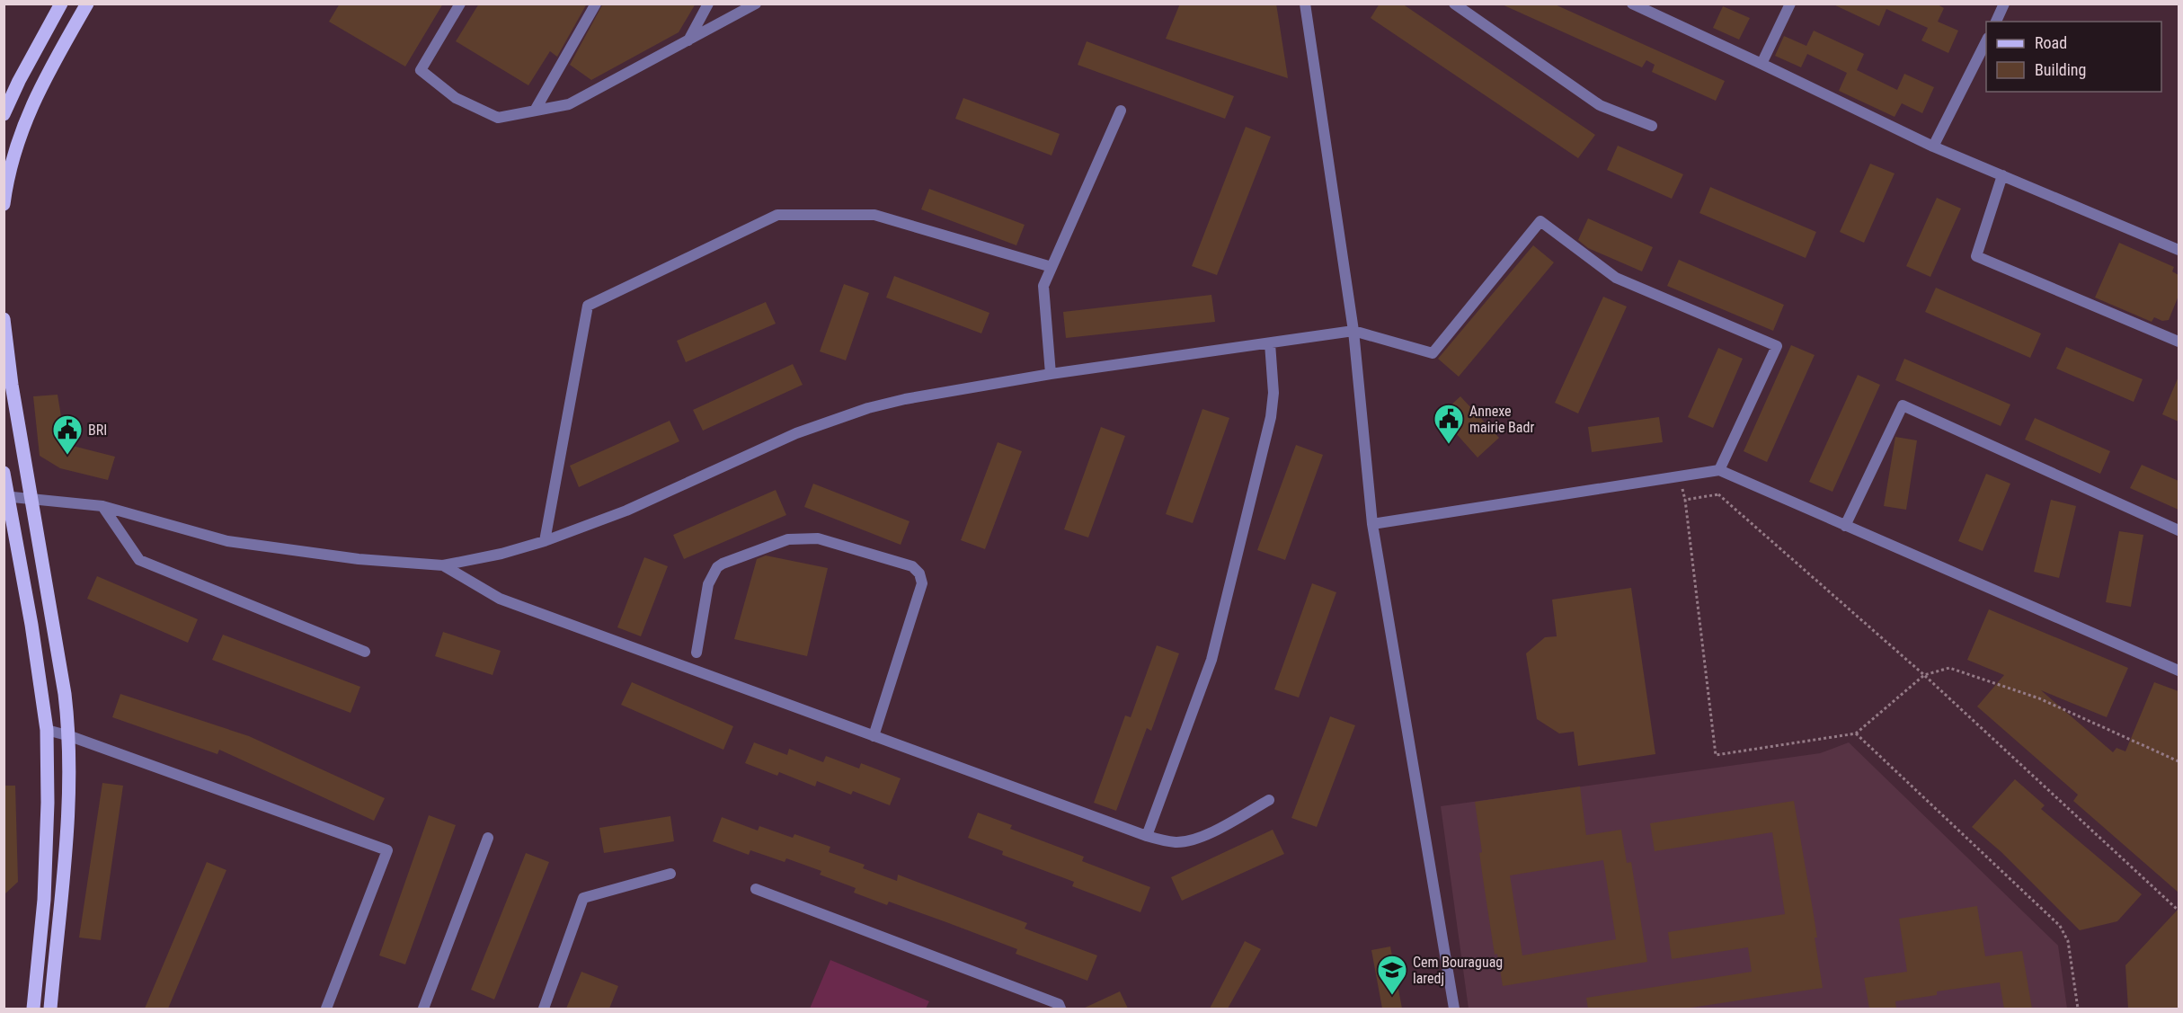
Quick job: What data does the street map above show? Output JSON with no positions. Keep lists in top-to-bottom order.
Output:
{
  "places": {
    "public building": ["Annexe mairie Badr", "BRI"],
    "school or university": ["Cem Bouraguag laredj"]
  },
  "legend": ["Road", "Building"]
}
